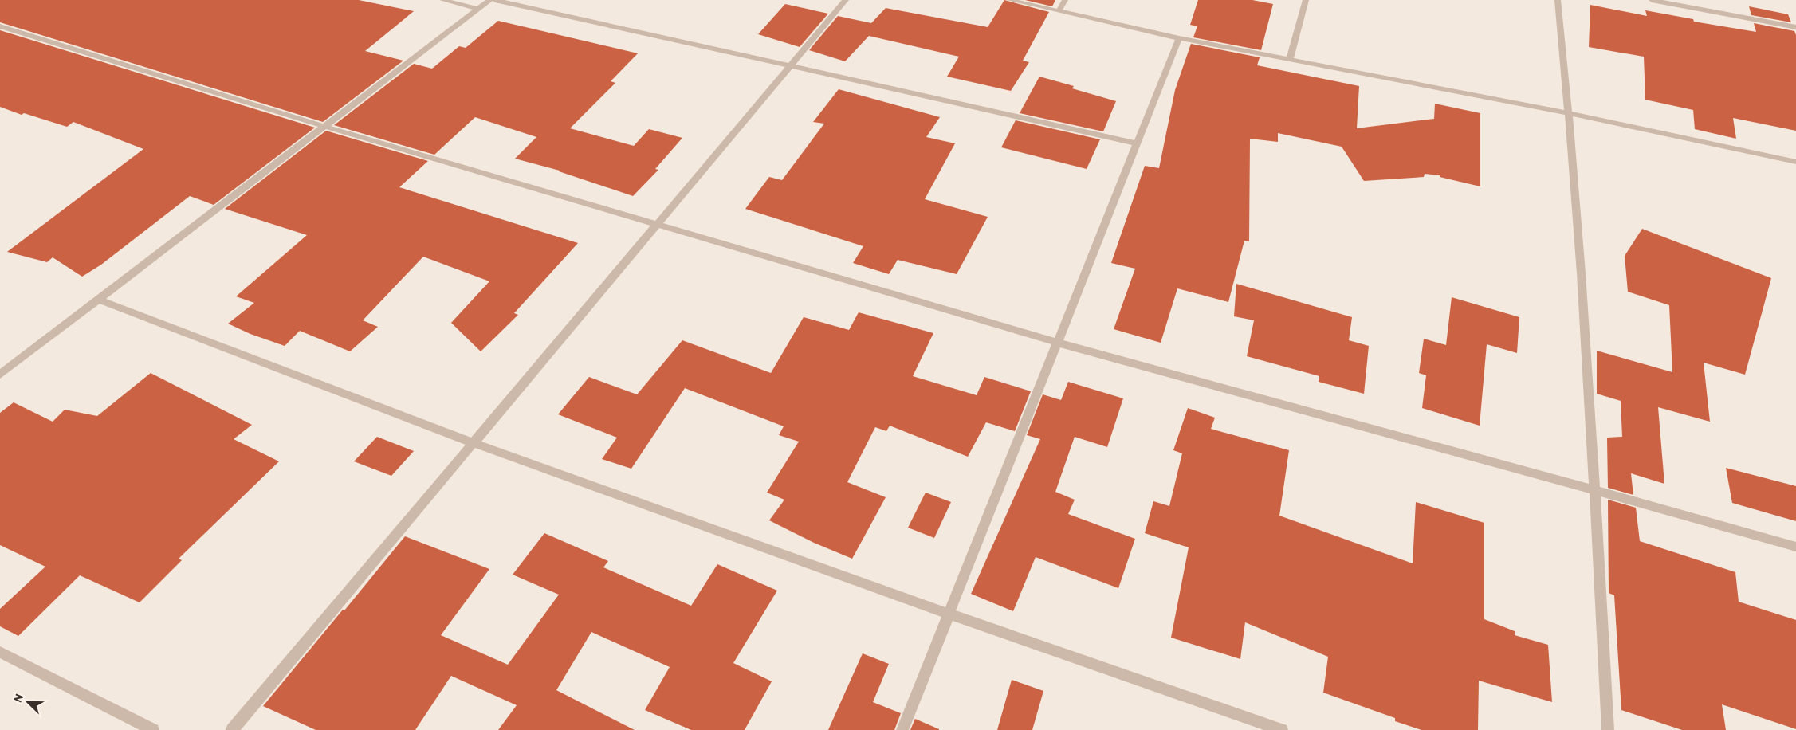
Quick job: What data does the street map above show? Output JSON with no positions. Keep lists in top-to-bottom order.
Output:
{
  "north": "top left"
}
